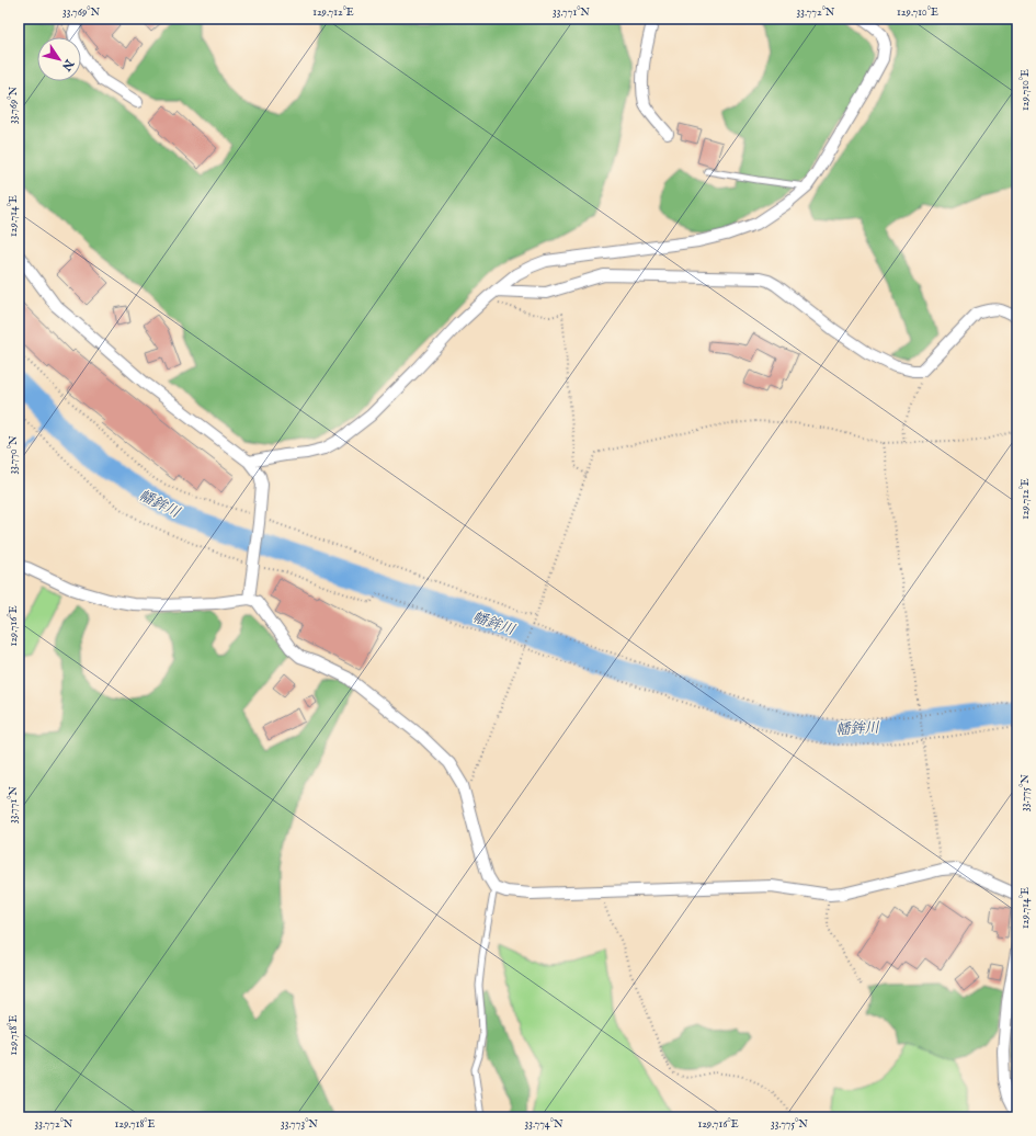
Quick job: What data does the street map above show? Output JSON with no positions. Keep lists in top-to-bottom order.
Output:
{
  "water": ["幡鉾川"],
  "north": "bottom right",
  "coordinates": [
    "33.769°N",
    "129.712°E",
    "33.771°N",
    "33.772°N",
    "129.710°E",
    "129.714°E",
    "33.770°N",
    "129.716°E",
    "33.775°N",
    "129.718°E",
    "33.773°N",
    "33.774°N"
  ]
}
